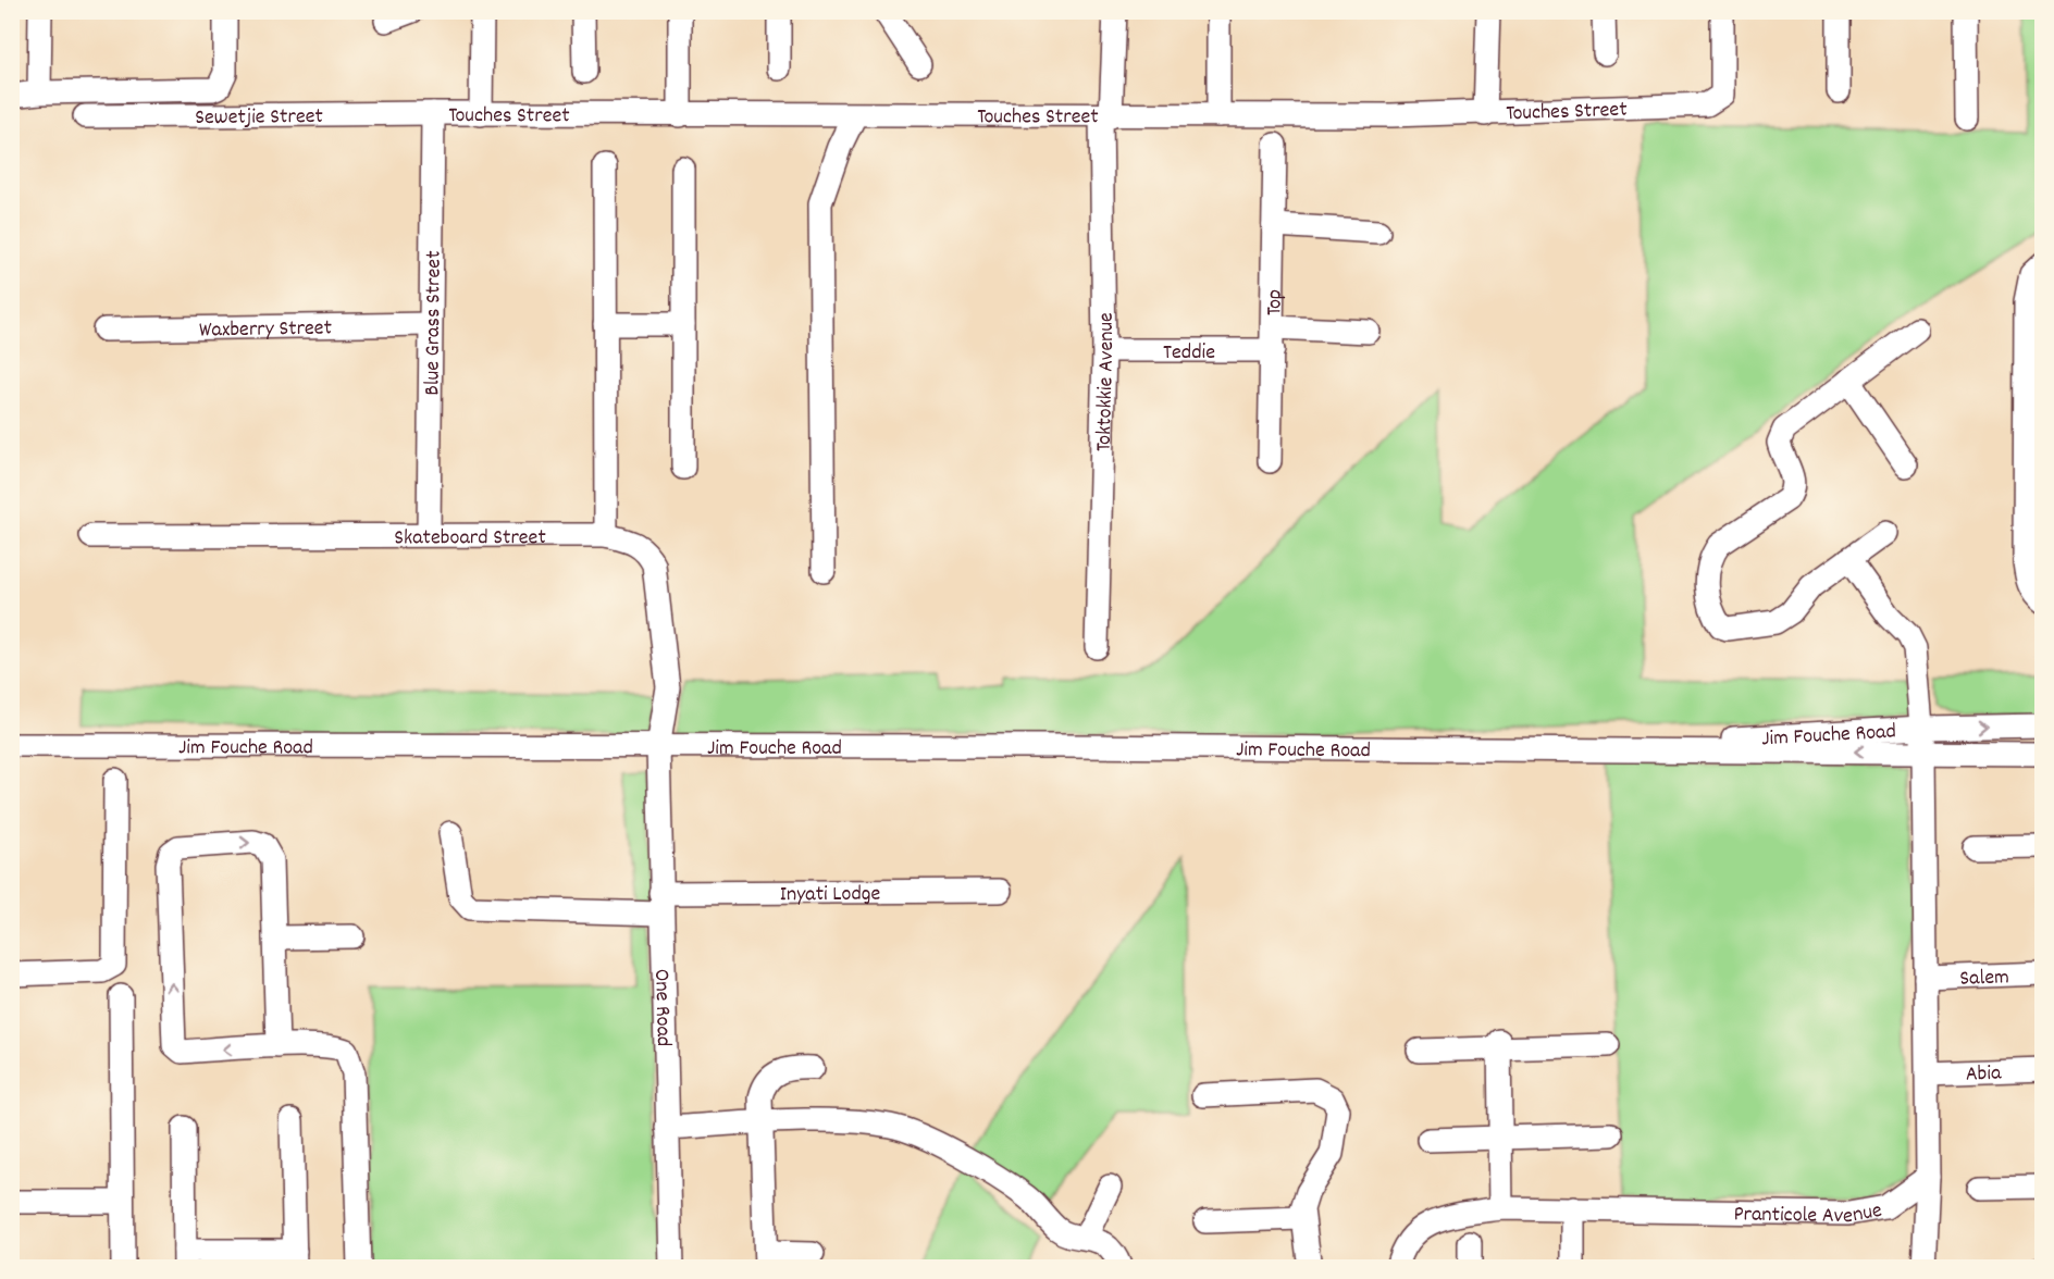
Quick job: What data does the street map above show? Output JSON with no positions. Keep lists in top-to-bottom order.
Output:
{
  "streets": {
    "street": [
      "Touches Street",
      "Sewetjie Street",
      "Top",
      "Blue Grass Street",
      "Waxberry Street",
      "Teddie",
      "Toktokkie Avenue",
      "Skateboard Street",
      "Jim Fouche Road",
      "Inyati Lodge",
      "Salem",
      "One Road",
      "Abia",
      "Pranticole Avenue"
    ]
  },
  "crossings": [
    ["Touches Street", "Sewetjie Street"],
    ["Touches Street", "Blue Grass Street"],
    ["Touches Street", "Toktokkie Avenue"],
    ["Sewetjie Street", "Blue Grass Street"],
    ["Top", "Teddie"],
    ["Blue Grass Street", "Waxberry Street"],
    ["Blue Grass Street", "Skateboard Street"],
    ["Teddie", "Toktokkie Avenue"],
    ["Skateboard Street", "Jim Fouche Road"],
    ["Skateboard Street", "One Road"],
    ["Jim Fouche Road", "One Road"],
    ["Inyati Lodge", "One Road"]
  ]
}
